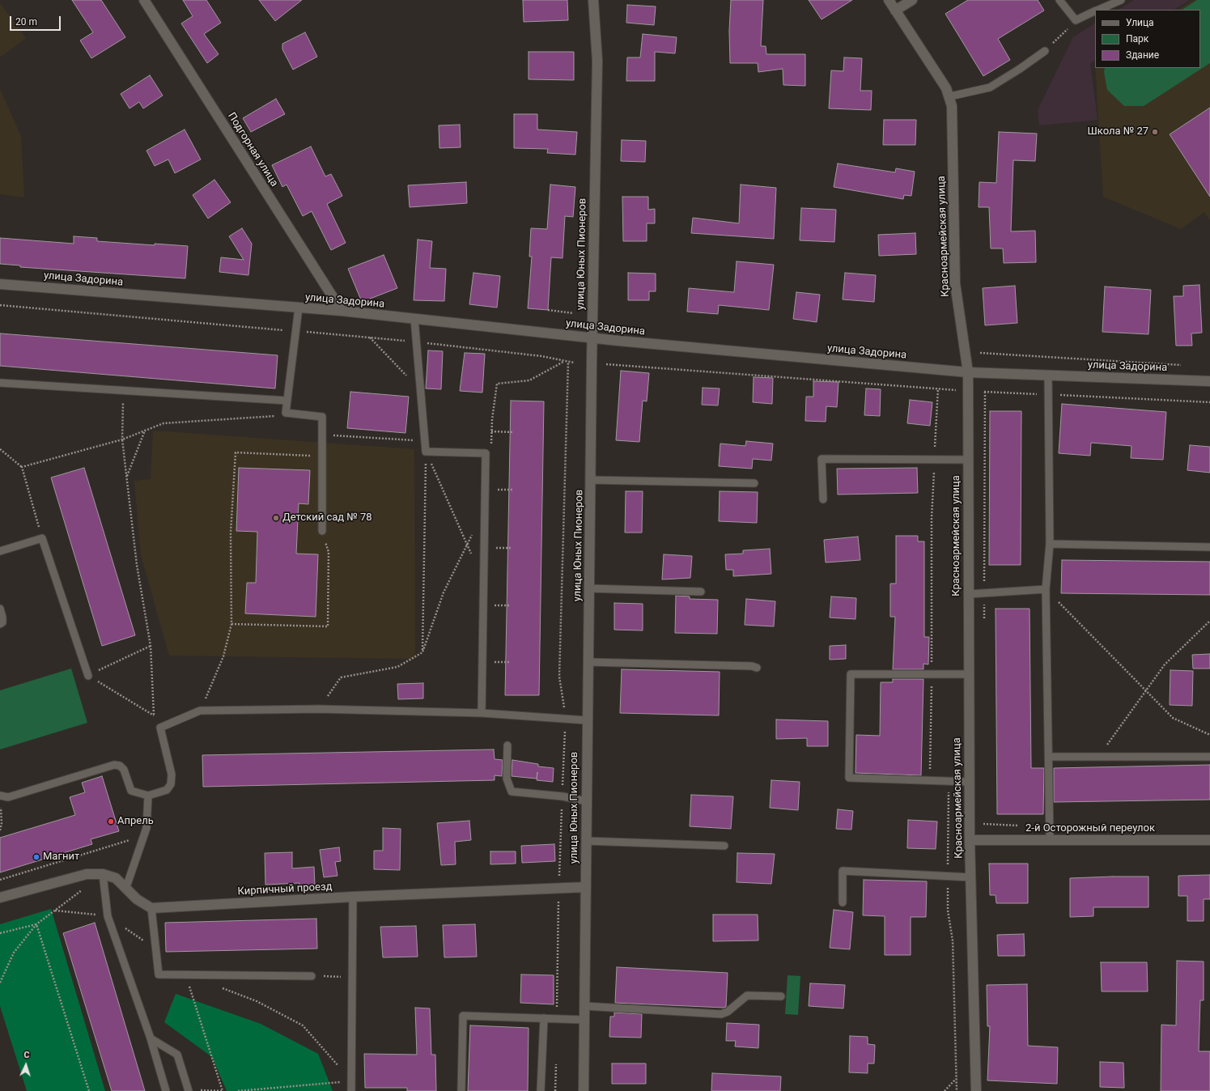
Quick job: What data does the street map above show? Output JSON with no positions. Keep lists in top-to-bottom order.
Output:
{
  "streets": {
    "street": [
      "Подгорная улица",
      "Красноармейская улица",
      "улица Юных Пионеров",
      "улица Задорина",
      "2-й Осторожный переулок",
      "Кирпичный проезд"
    ]
  },
  "crossings": [
    ["Подгорная улица", "улица Задорина"],
    ["Красноармейская улица", "улица Задорина"],
    ["Красноармейская улица", "2-й Осторожный переулок"],
    ["улица Юных Пионеров", "улица Задорина"],
    ["улица Юных Пионеров", "Кирпичный проезд"]
  ],
  "places": [
    "Школа № 27",
    "Детский сад № 78",
    "Апрель",
    "Магнит"
  ],
  "legend": ["Улица", "Парк", "Здание"],
  "scale_bar": "20 m",
  "north": "top"
}
